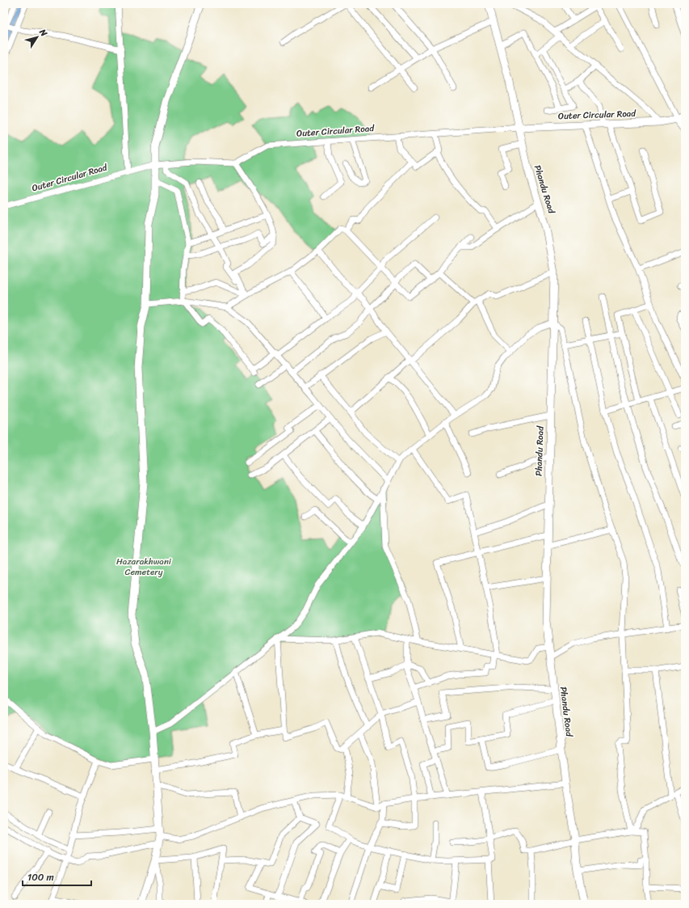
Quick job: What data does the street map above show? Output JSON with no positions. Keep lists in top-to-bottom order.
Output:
{
  "streets": {
    "main road": ["Outer Circular Road", "Phandu Road"]
  },
  "crossings": [
    ["Outer Circular Road", "Phandu Road"]
  ],
  "parks": ["Hazarakhwani Cemetery"],
  "scale_bar": "100 m",
  "north": "top right"
}
